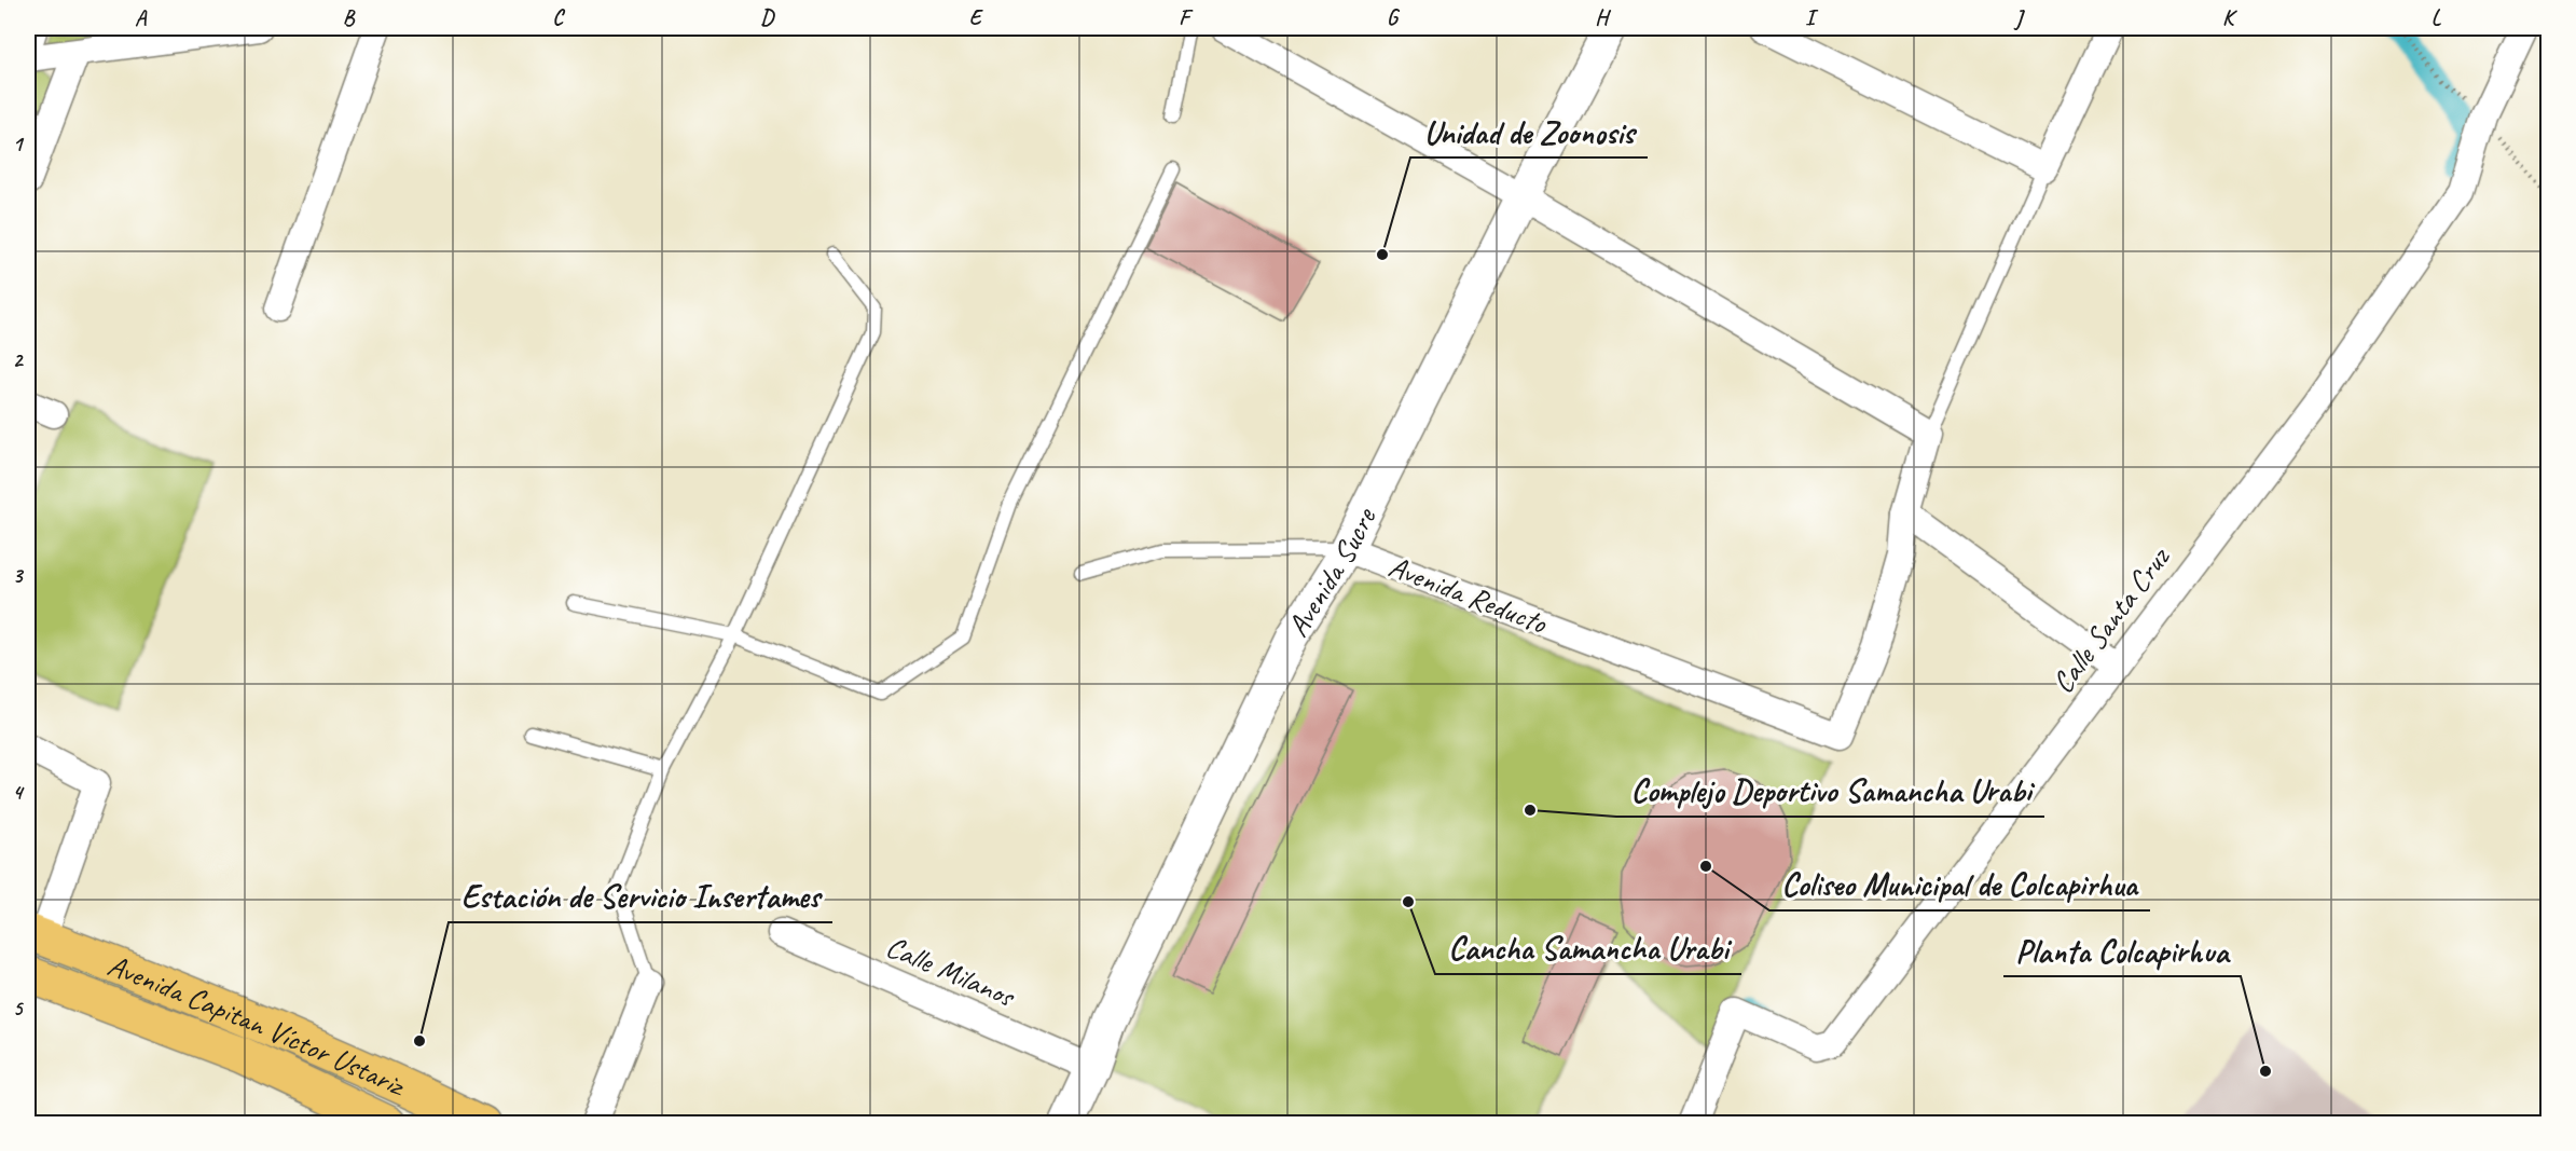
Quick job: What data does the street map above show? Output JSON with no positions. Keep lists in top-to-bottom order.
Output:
{
  "streets": {
    "main road": ["Avenida Capitan Víctor Ustariz"],
    "street": [
      "Avenida Sucre",
      "Avenida Reducto",
      "Calle Santa Cruz",
      "Calle Milanos"
    ]
  },
  "crossings": [
    ["Avenida Sucre", "Avenida Reducto"],
    ["Avenida Sucre", "Calle Milanos"]
  ],
  "places": [
    "Unidad de Zoonosis",
    "Complejo Deportivo Samancha Urabi",
    "Coliseo Municipal de Colcapirhua",
    "Cancha Samancha Urabi",
    "Estación de Servicio Insertames",
    "Planta Colcapirhua"
  ],
  "grid": {
    "columns": [
      "A",
      "B",
      "C",
      "D",
      "E",
      "F",
      "G",
      "H",
      "I",
      "J",
      "K",
      "L"
    ],
    "rows": [
      "1",
      "2",
      "3",
      "4",
      "5"
    ]
  }
}
